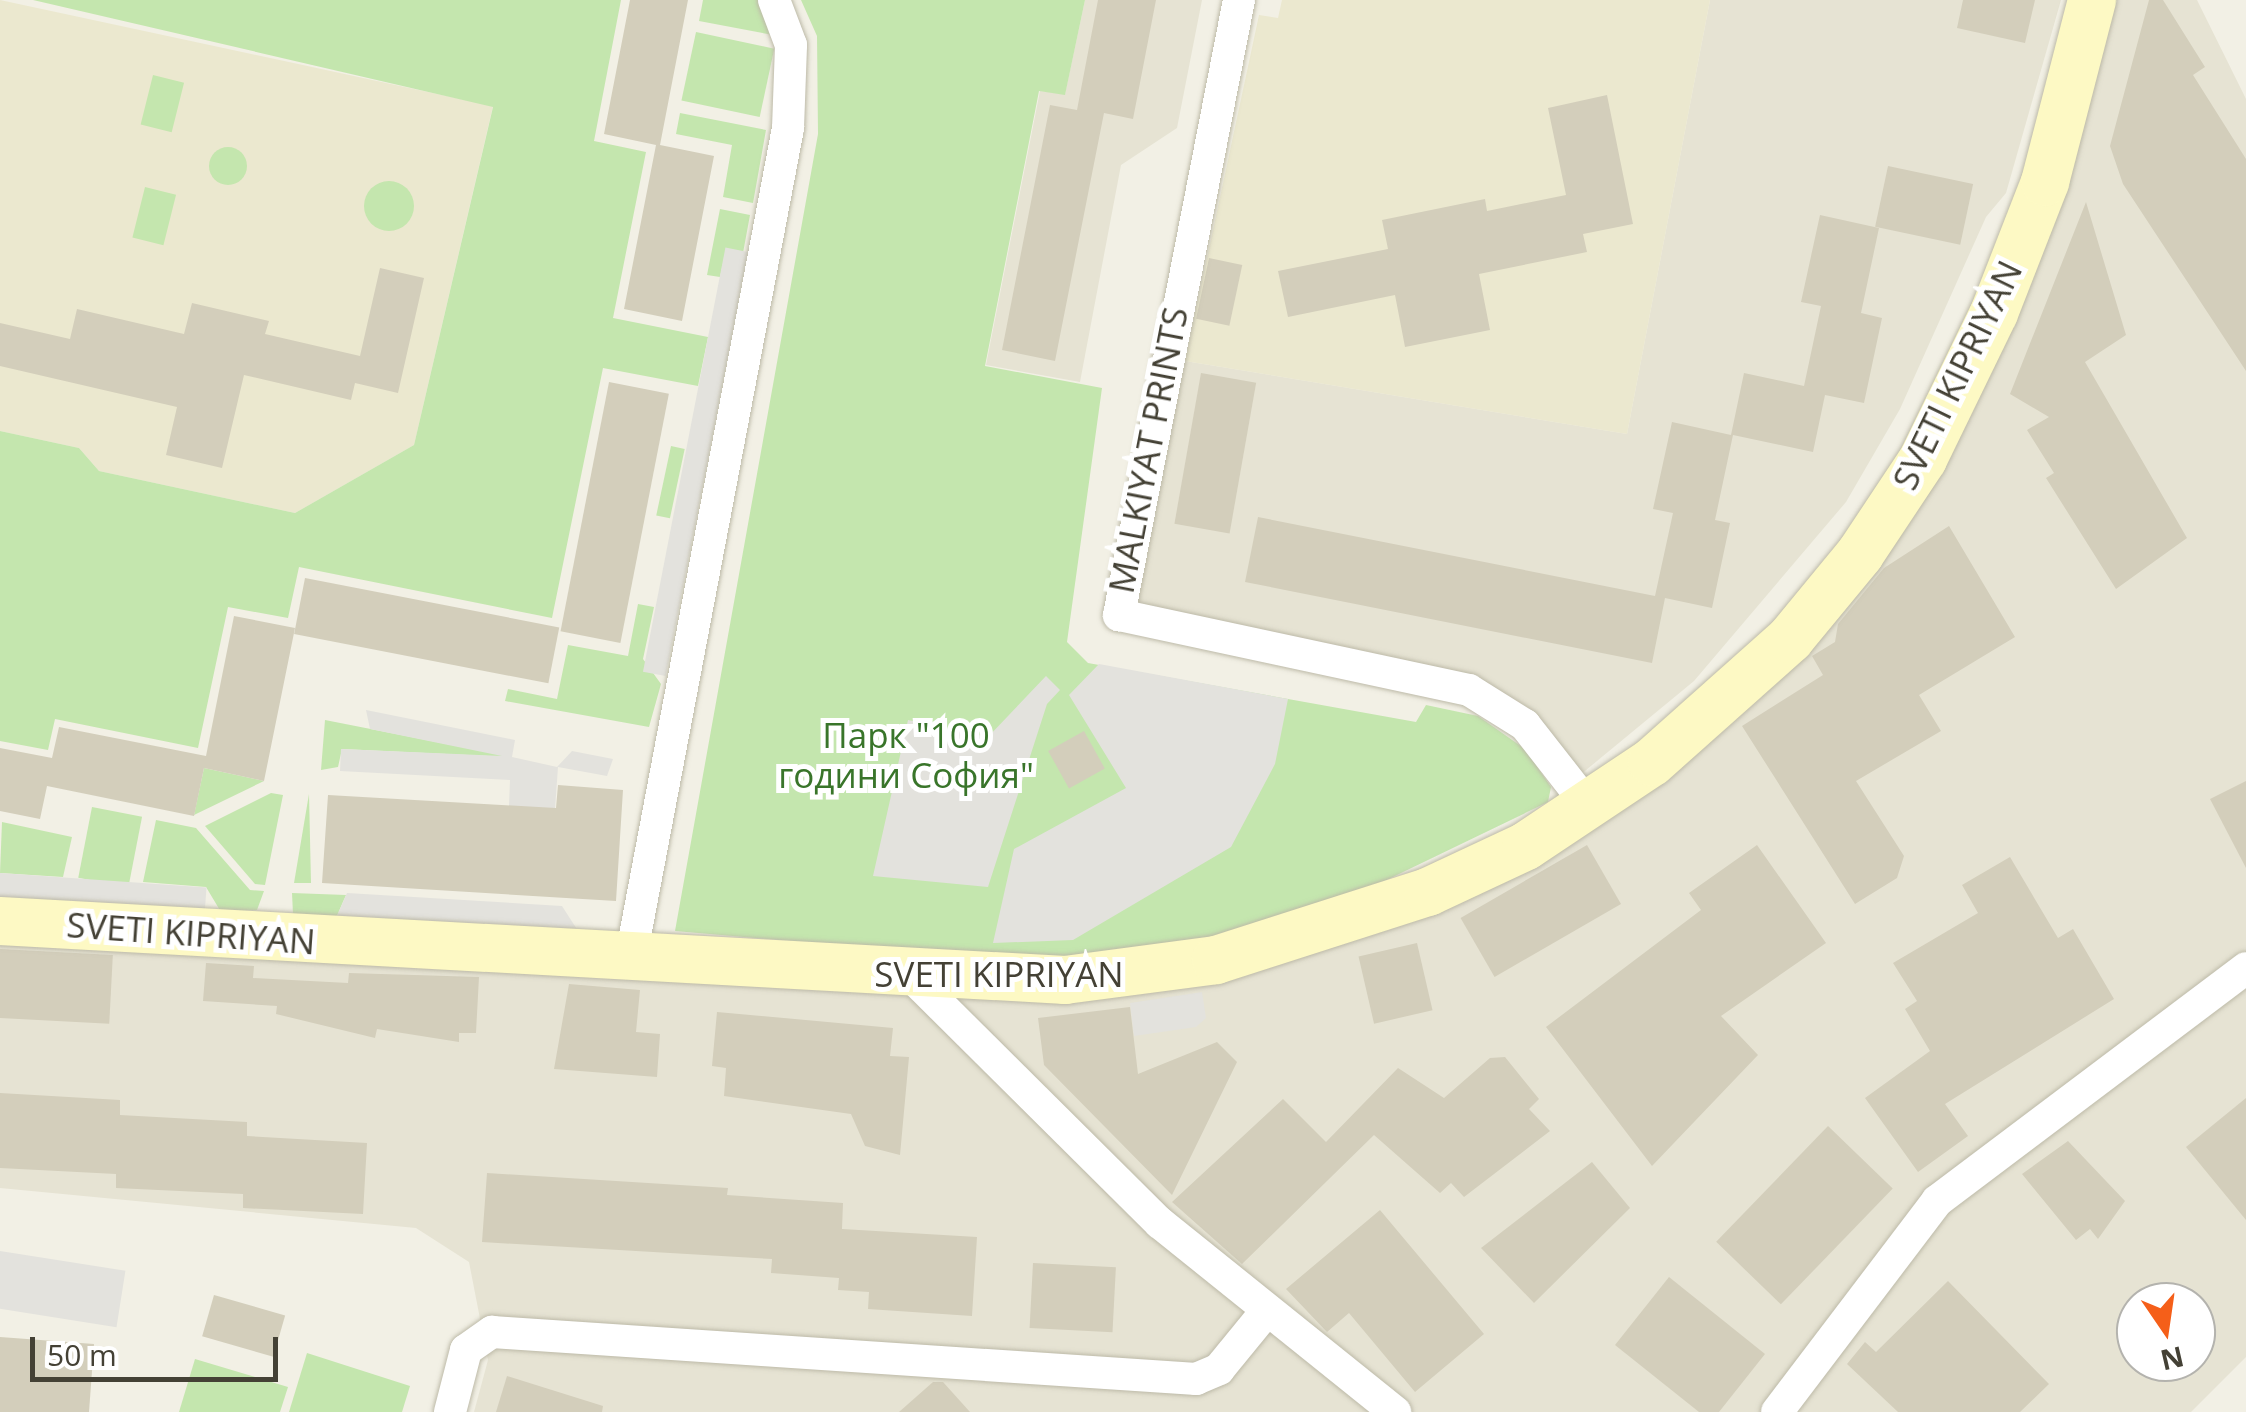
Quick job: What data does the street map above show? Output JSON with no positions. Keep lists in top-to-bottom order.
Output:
{
  "streets": {
    "street": ["SVETI KIPRIYAN", "MALKIYAT PRINTS"]
  },
  "crossings": [
    ["SVETI KIPRIYAN", "MALKIYAT PRINTS"]
  ],
  "parks": ["Парк \"100 години София\""],
  "scale_bar": "50 m",
  "north": "bottom"
}
